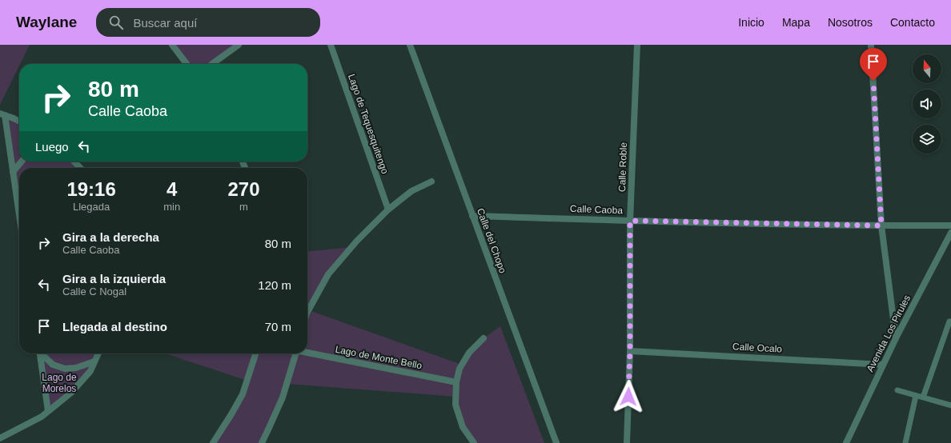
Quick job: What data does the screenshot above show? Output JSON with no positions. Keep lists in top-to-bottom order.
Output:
{
  "streets": {
    "street": [
      "Lago de Tequesquitengo",
      "Calle Roble",
      "Calle Caoba",
      "Calle del Chopo",
      "Avenida Los Pirules",
      "Calle Ocalo",
      "Lago de Monte Bello"
    ]
  },
  "crossings": [
    ["Calle Roble", "Calle Caoba"],
    ["Calle Roble", "Calle Ocalo"],
    ["Calle Caoba", "Calle del Chopo"],
    ["Avenida Los Pirules", "Calle Ocalo"]
  ],
  "parks": ["Lago de Morelos"],
  "north": "top",
  "page": {
    "header": "Waylane",
    "search": "Buscar aquí",
    "nav": [
      "Inicio",
      "Mapa",
      "Nosotros",
      "Contacto"
    ],
    "turn": ["80 m", "Calle Caoba"],
    "then": "Luego",
    "eta": [
      "19:16",
      "Llegada",
      "4",
      "min",
      "270",
      "m"
    ],
    "list": [
      {
        "name": "Gira a la derecha",
        "note": "Calle Caoba",
        "value": "80 m"
      },
      {
        "name": "Gira a la izquierda",
        "note": "Calle C Nogal",
        "value": "120 m"
      },
      {
        "name": "Llegada al destino",
        "value": "70 m"
      }
    ]
  }
}
